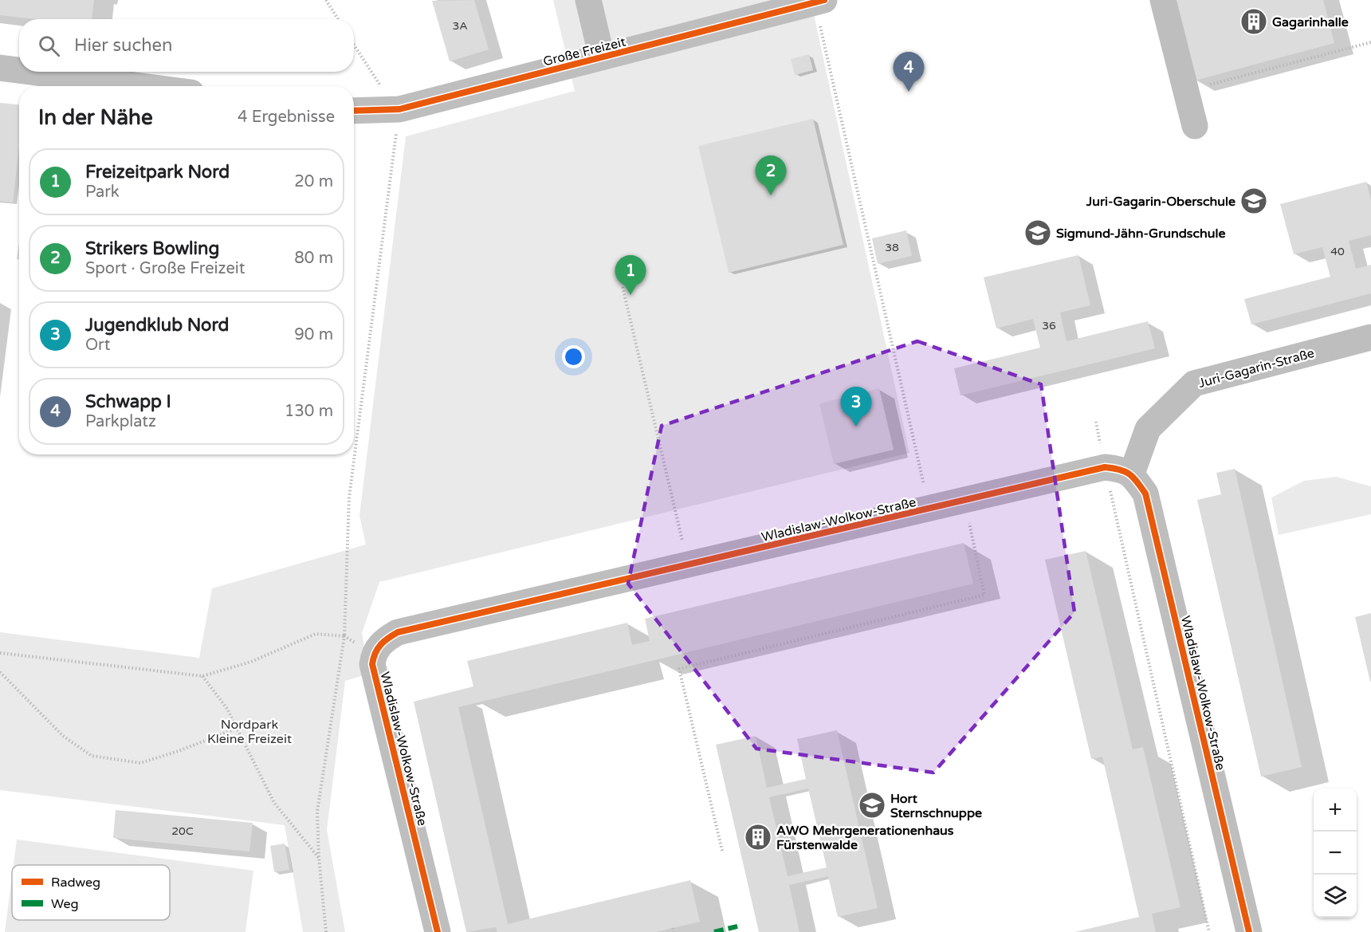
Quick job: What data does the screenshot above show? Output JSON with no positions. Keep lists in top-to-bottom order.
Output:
{
  "streets": {
    "street": ["Große Freizeit", "Juri-Gagarin-Straße", "Wladislaw-Wolkow-Straße"]
  },
  "crossings": [
    ["Juri-Gagarin-Straße", "Wladislaw-Wolkow-Straße"]
  ],
  "parks": ["Nordpark Kleine Freizeit"],
  "places": {
    "building": ["Gagarinhalle", "AWO Mehrgenerationenhaus Fürstenwalde"],
    "school or university": ["Juri-Gagarin-Oberschule", "Sigmund-Jähn-Grundschule", "Hort Sternschnuppe"]
  },
  "house_numbers": [
    "3A",
    "38",
    "40",
    "36",
    "20C"
  ],
  "legend": ["Radweg", "Weg"],
  "page": {
    "search": "Hier suchen",
    "pins": [
      "4",
      "2",
      "1",
      "3"
    ],
    "heading": ["In der Nähe", "4 Ergebnisse"],
    "list": [
      {
        "mark": "1",
        "name": "Freizeitpark Nord",
        "note": "Park",
        "value": "20 m"
      },
      {
        "mark": "2",
        "name": "Strikers Bowling",
        "note": "Sport · Große Freizeit",
        "value": "80 m"
      },
      {
        "mark": "3",
        "name": "Jugendklub Nord",
        "note": "Ort",
        "value": "90 m"
      },
      {
        "mark": "4",
        "name": "Schwapp I",
        "note": "Parkplatz",
        "value": "130 m"
      }
    ],
    "map_buttons": ["+", "−"]
  }
}
